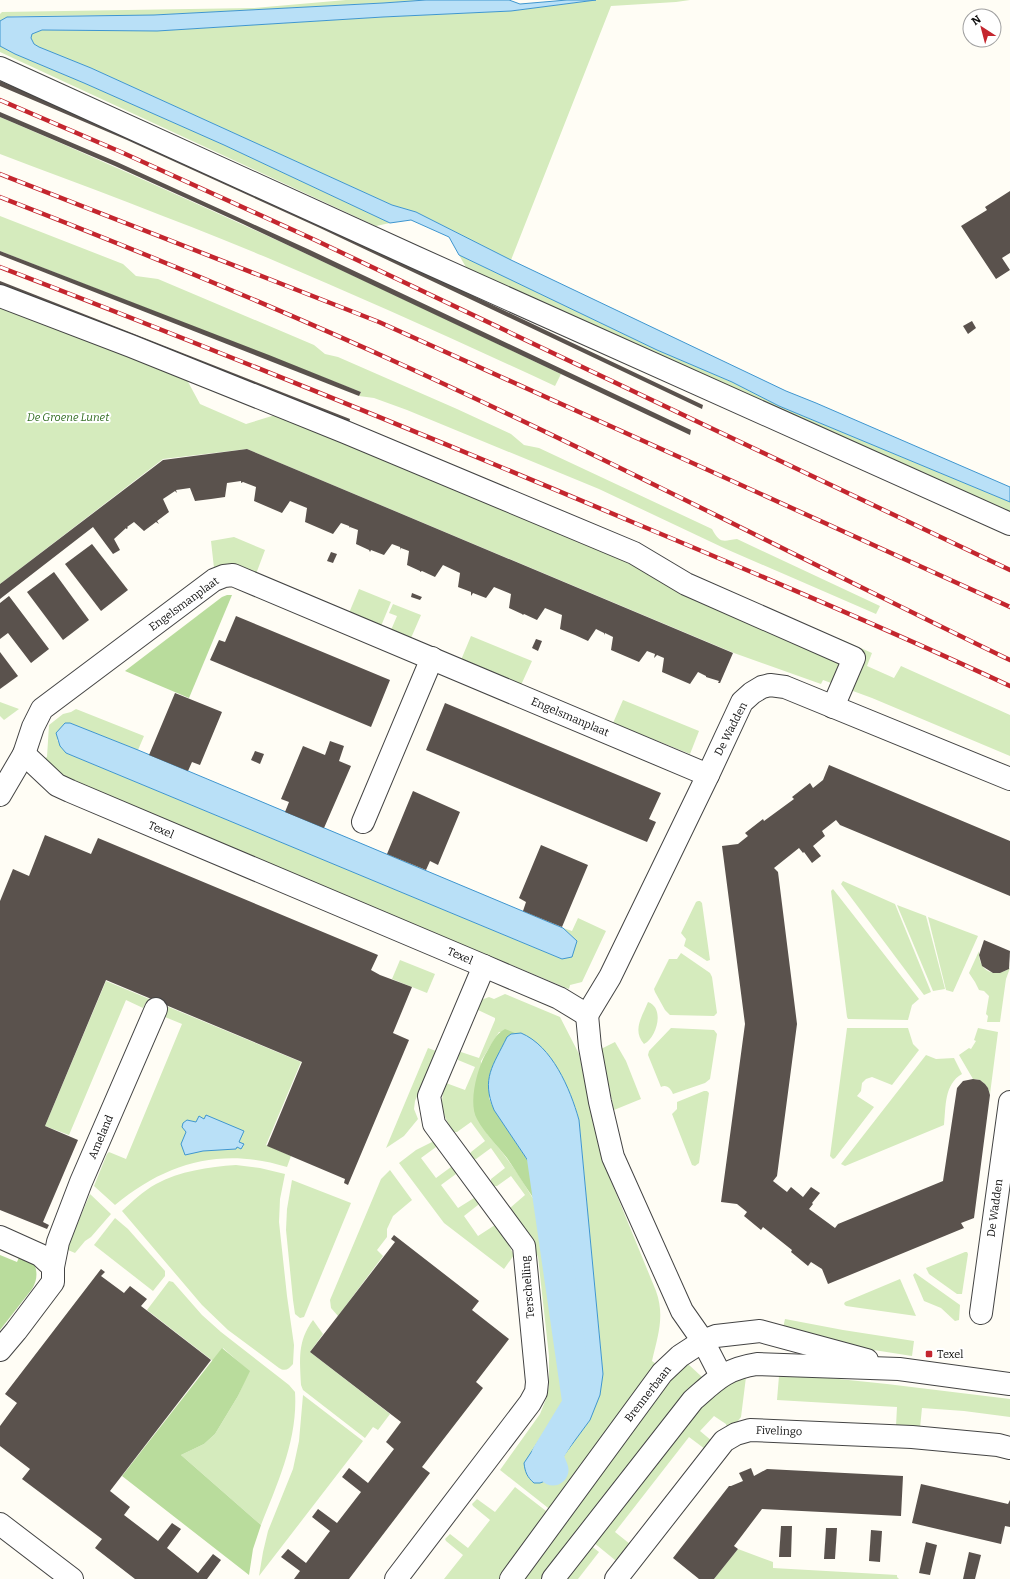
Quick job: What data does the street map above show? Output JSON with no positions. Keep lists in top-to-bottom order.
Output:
{
  "streets": {
    "street": [
      "Engelsmanplaat",
      "De Wadden",
      "Texel",
      "Ameland",
      "Terschelling",
      "Brennerbaan",
      "Fivelingo"
    ]
  },
  "crossings": [
    ["Engelsmanplaat", "De Wadden"],
    ["Engelsmanplaat", "Texel"],
    ["De Wadden", "Texel"],
    ["Texel", "Terschelling"]
  ],
  "parks": ["De Groene Lunet"],
  "places": {
    "transit": ["Texel"]
  },
  "north": "top left"
}
